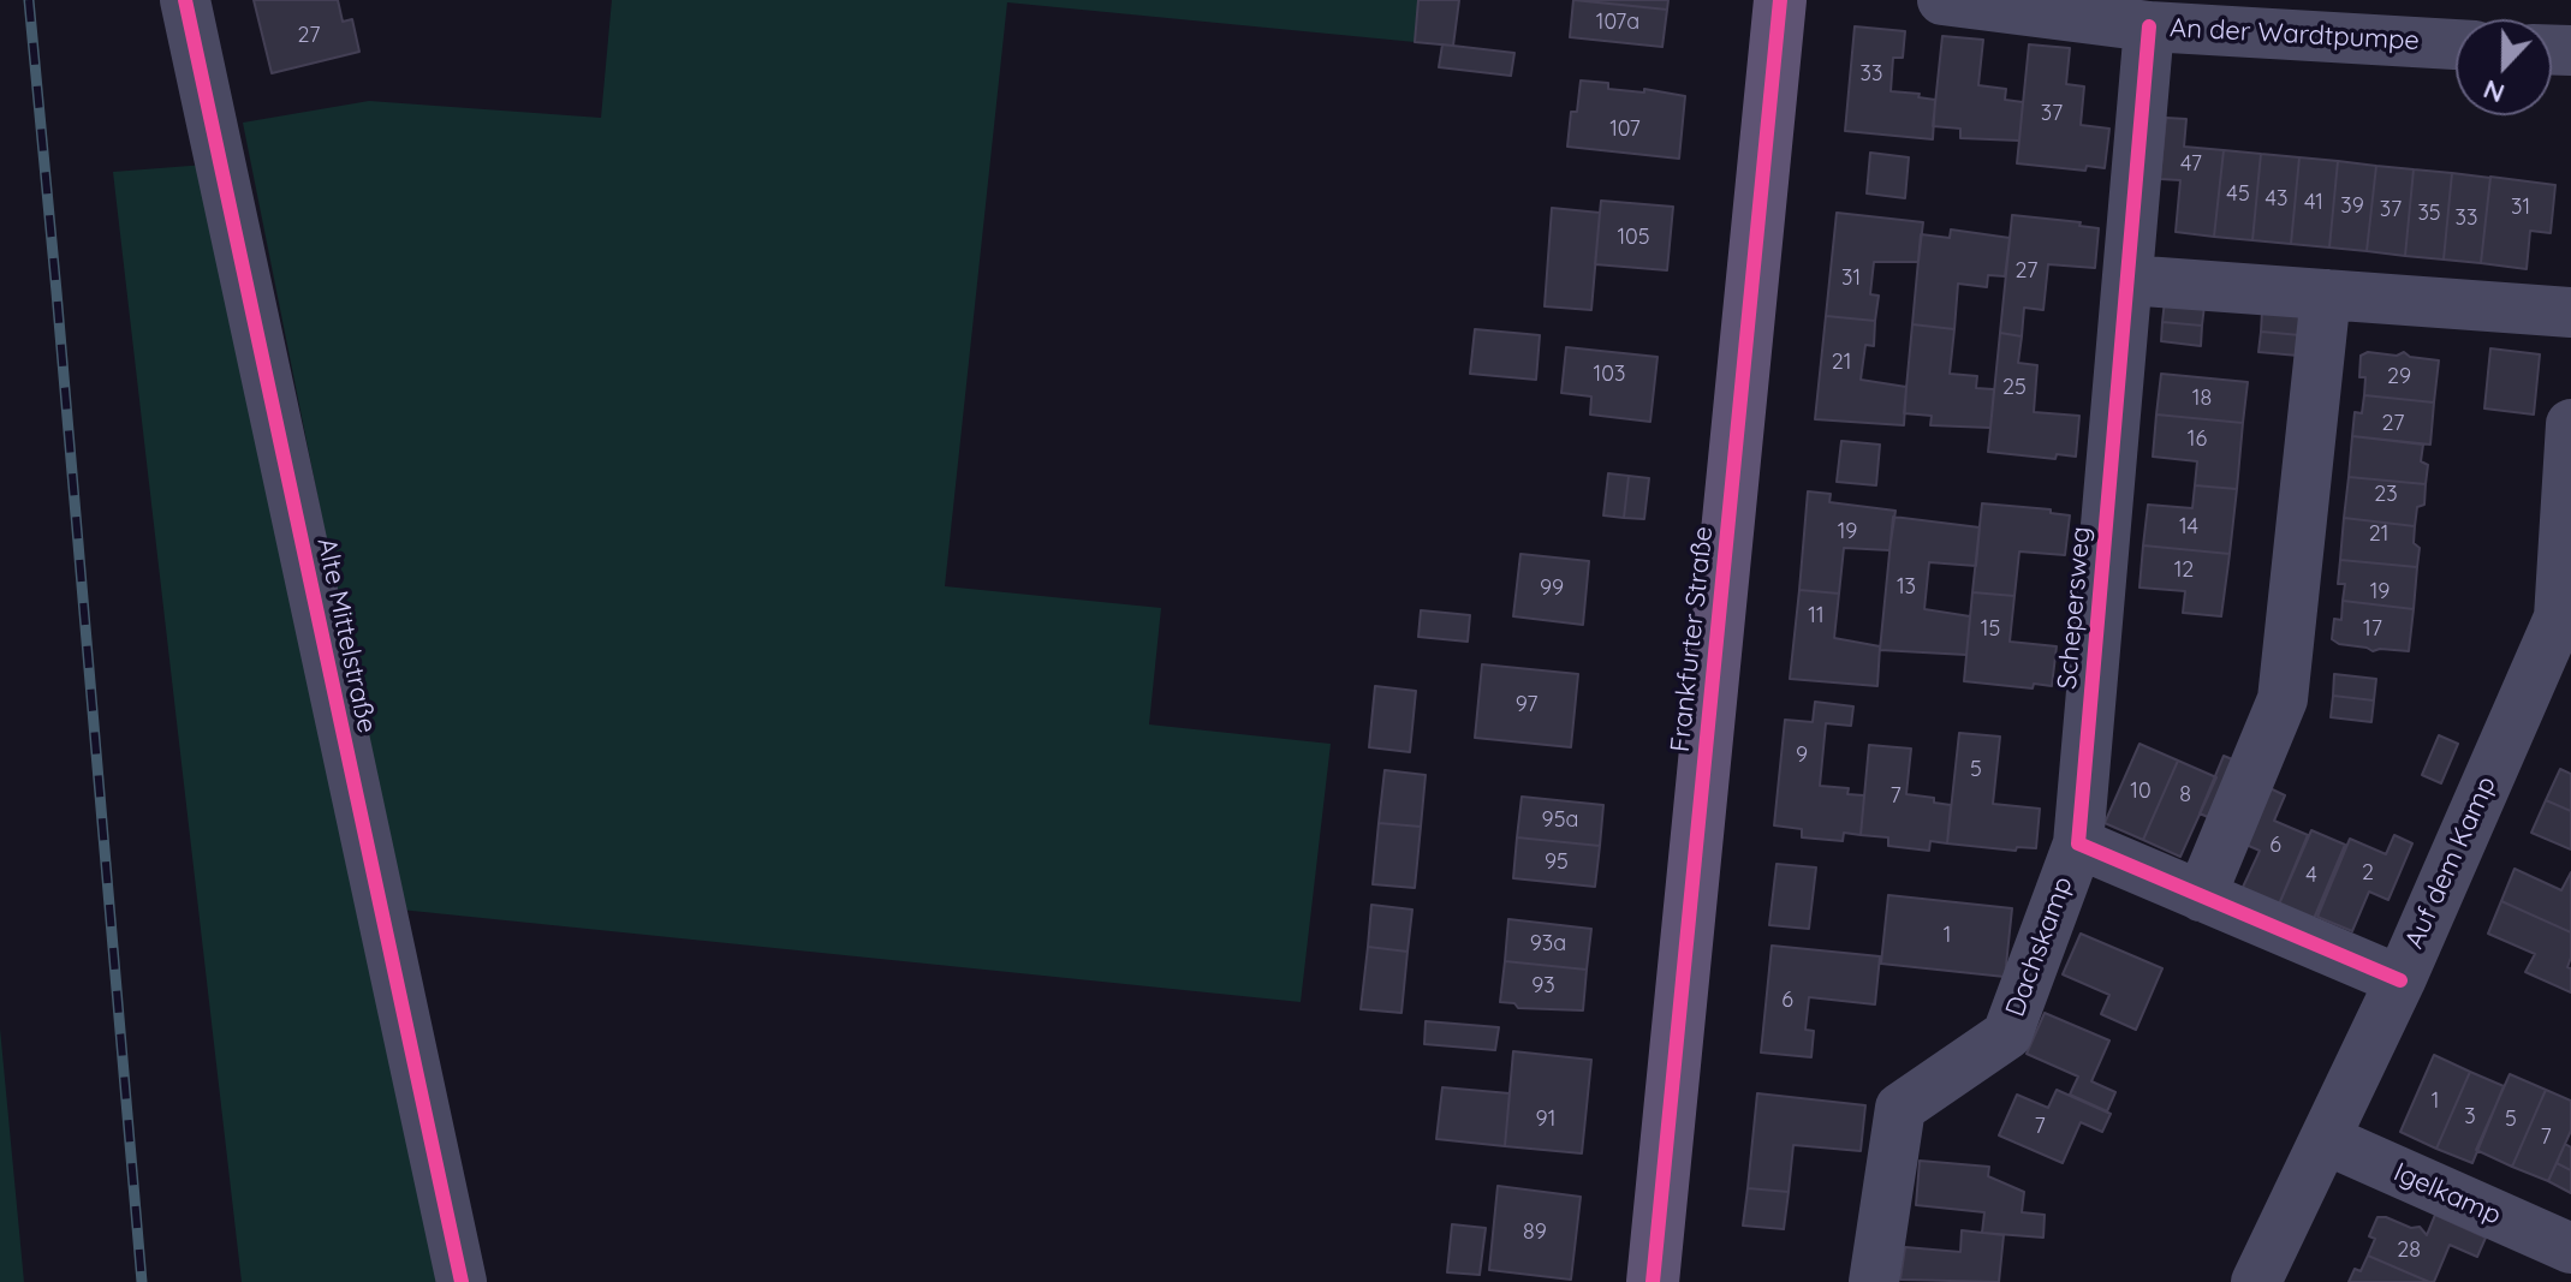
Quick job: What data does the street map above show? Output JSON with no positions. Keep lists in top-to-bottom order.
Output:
{
  "streets": {
    "main road": ["Frankfurter Straße"],
    "street": [
      "An der Wardtpumpe",
      "Schepersweg",
      "Alte Mittelstraße",
      "Auf dem Kamp",
      "Dachskamp",
      "Igelkamp"
    ]
  },
  "crossings": [
    ["An der Wardtpumpe", "Schepersweg"],
    ["Schepersweg", "Dachskamp"],
    ["Auf dem Kamp", "Igelkamp"]
  ],
  "house_numbers": [
    "107a",
    "27",
    "33",
    "37",
    "107",
    "47",
    "45",
    "43",
    "41",
    "39",
    "31",
    "37",
    "35",
    "33",
    "105",
    "27",
    "31",
    "21",
    "103",
    "29",
    "25",
    "18",
    "27",
    "16",
    "23",
    "14",
    "19",
    "21",
    "12",
    "13",
    "99",
    "19",
    "11",
    "15",
    "17",
    "97",
    "9",
    "5",
    "10",
    "8",
    "7",
    "95a",
    "6",
    "95",
    "2",
    "4",
    "1",
    "93a",
    "93",
    "6",
    "1",
    "3",
    "91",
    "5",
    "7",
    "7",
    "89",
    "28"
  ],
  "north": "bottom"
}
